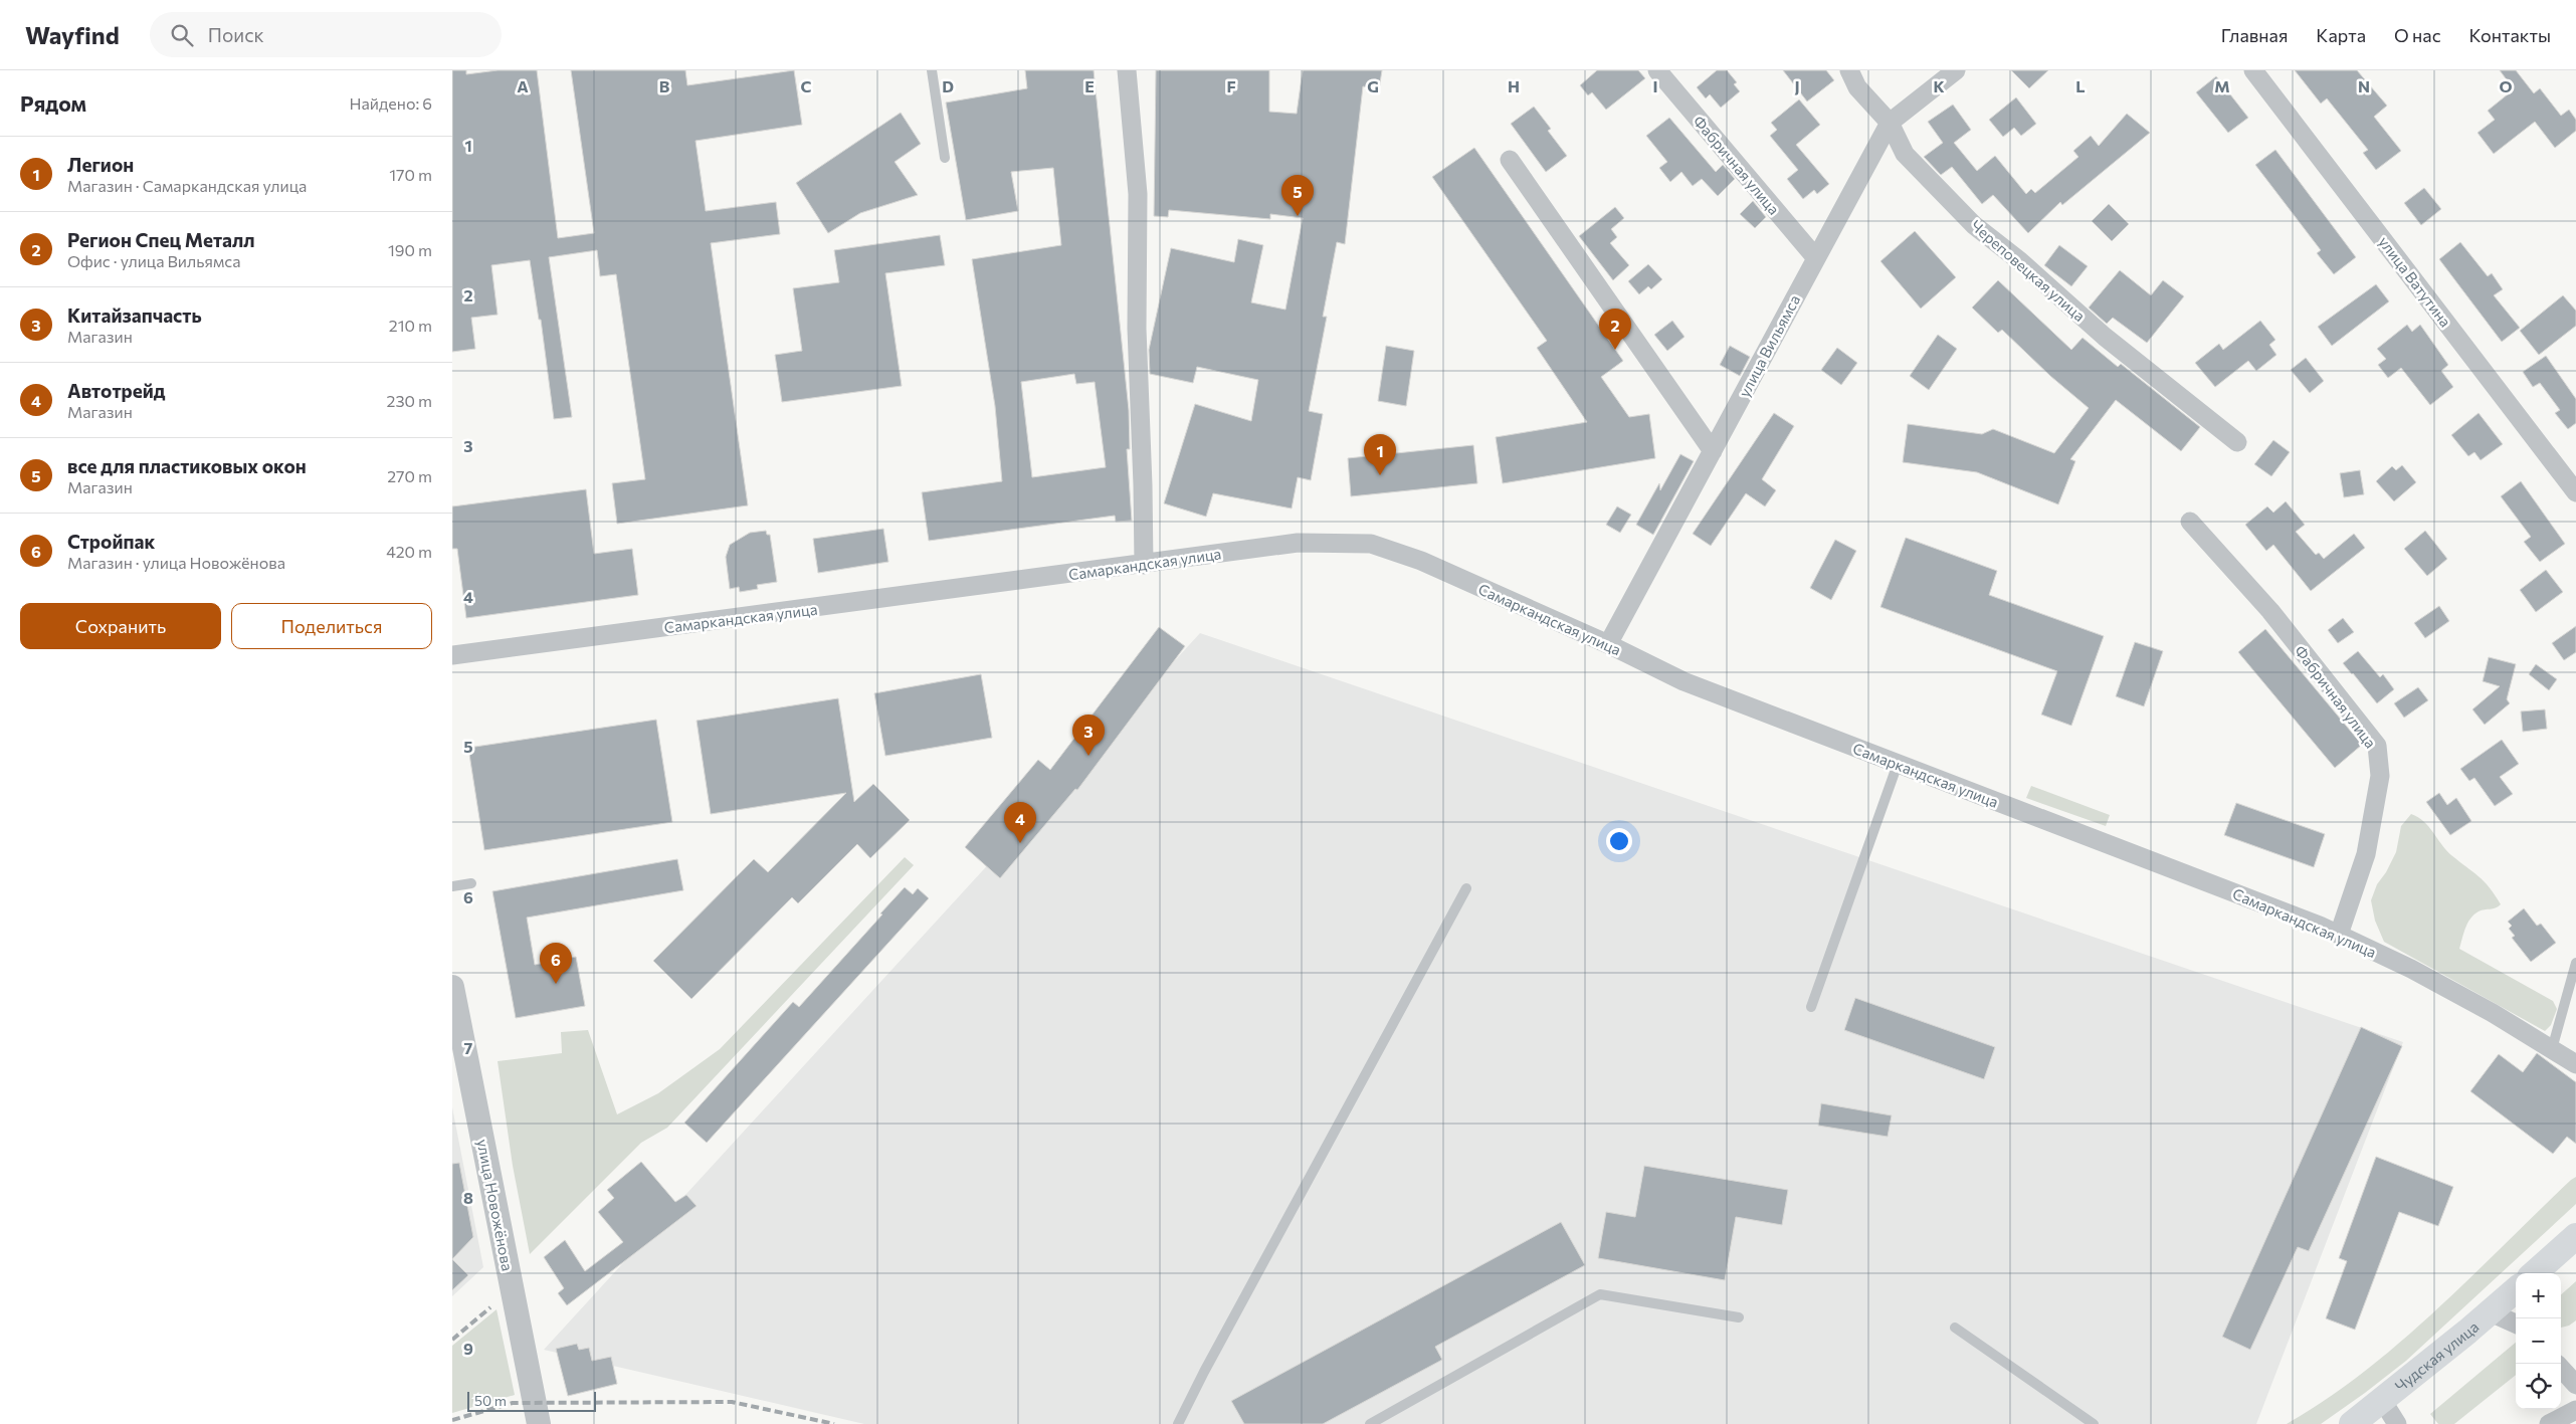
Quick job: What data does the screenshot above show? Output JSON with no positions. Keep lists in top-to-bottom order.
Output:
{
  "streets": {
    "main road": ["Чудская улица"],
    "street": [
      "Фабричная улица",
      "Череповецкая улица",
      "улица Ватутина",
      "улица Вильямса",
      "Самаркандская улица",
      "улица Новожёнова"
    ]
  },
  "crossings": [
    ["Фабричная улица", "улица Вильямса"],
    ["Фабричная улица", "Самаркандская улица"],
    ["Череповецкая улица", "улица Вильямса"],
    ["улица Вильямса", "Самаркандская улица"]
  ],
  "scale_bar": "50 m",
  "page": {
    "header": "Wayfind",
    "search": "Поиск",
    "nav": [
      "Главная",
      "Карта",
      "О нас",
      "Контакты"
    ],
    "heading": ["Рядом", "Найдено: 6"],
    "list": [
      {
        "mark": "1",
        "name": "Легион",
        "note": "Магазин · Самаркандская улица",
        "value": "170 m"
      },
      {
        "mark": "2",
        "name": "Регион Спец Металл",
        "note": "Офис · улица Вильямса",
        "value": "190 m"
      },
      {
        "mark": "3",
        "name": "Китайзапчасть",
        "note": "Магазин",
        "value": "210 m"
      },
      {
        "mark": "4",
        "name": "Автотрейд",
        "note": "Магазин",
        "value": "230 m"
      },
      {
        "mark": "5",
        "name": "все для пластиковых окон",
        "note": "Магазин",
        "value": "270 m"
      },
      {
        "mark": "6",
        "name": "Стройпак",
        "note": "Магазин · улица Новожёнова",
        "value": "420 m"
      }
    ],
    "pins": [
      "5",
      "2",
      "1",
      "3",
      "4",
      "6"
    ],
    "buttons": ["Сохранить", "Поделиться"],
    "map_buttons": ["+", "−"],
    "scale": "50 m"
  },
  "grid": {
    "columns": [
      "A",
      "B",
      "C",
      "D",
      "E",
      "F",
      "G",
      "H",
      "I",
      "J",
      "K",
      "L",
      "M",
      "N",
      "O"
    ],
    "rows": [
      "1",
      "2",
      "3",
      "4",
      "5",
      "6",
      "7",
      "8",
      "9"
    ]
  }
}
